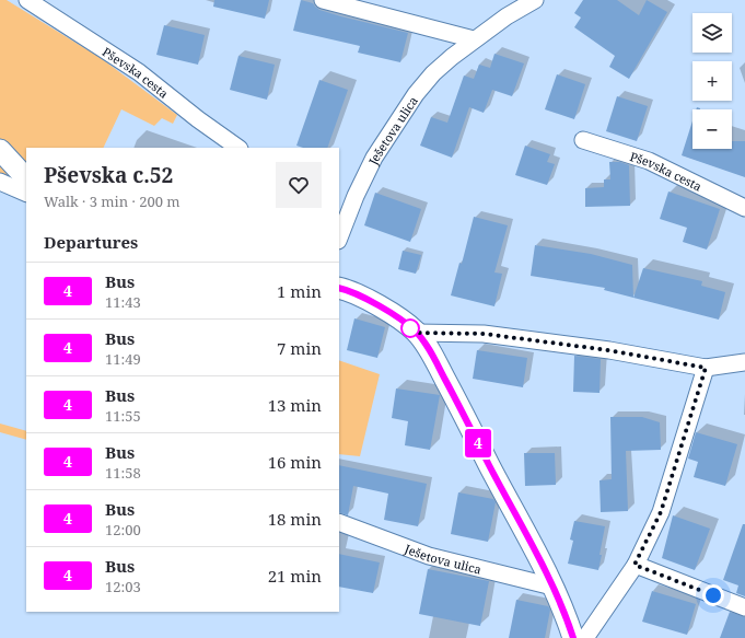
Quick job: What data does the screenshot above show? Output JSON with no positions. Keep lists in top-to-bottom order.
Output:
{
  "streets": {
    "street": ["Pševska cesta", "Ješetova ulica"]
  },
  "lines": ["bus line 4"],
  "page": {
    "on_map": "4",
    "map_buttons": ["+", "−"],
    "heading": [
      ["Pševska c.52", "Walk · 3 min · 200 m"],
      "Departures"
    ],
    "list": [
      {
        "mark": "4",
        "name": "Bus",
        "note": "11:43",
        "value": "1 min"
      },
      {
        "mark": "4",
        "name": "Bus",
        "note": "11:49",
        "value": "7 min"
      },
      {
        "mark": "4",
        "name": "Bus",
        "note": "11:55",
        "value": "13 min"
      },
      {
        "mark": "4",
        "name": "Bus",
        "note": "11:58",
        "value": "16 min"
      },
      {
        "mark": "4",
        "name": "Bus",
        "note": "12:00",
        "value": "18 min"
      },
      {
        "mark": "4",
        "name": "Bus",
        "note": "12:03",
        "value": "21 min"
      }
    ]
  }
}
